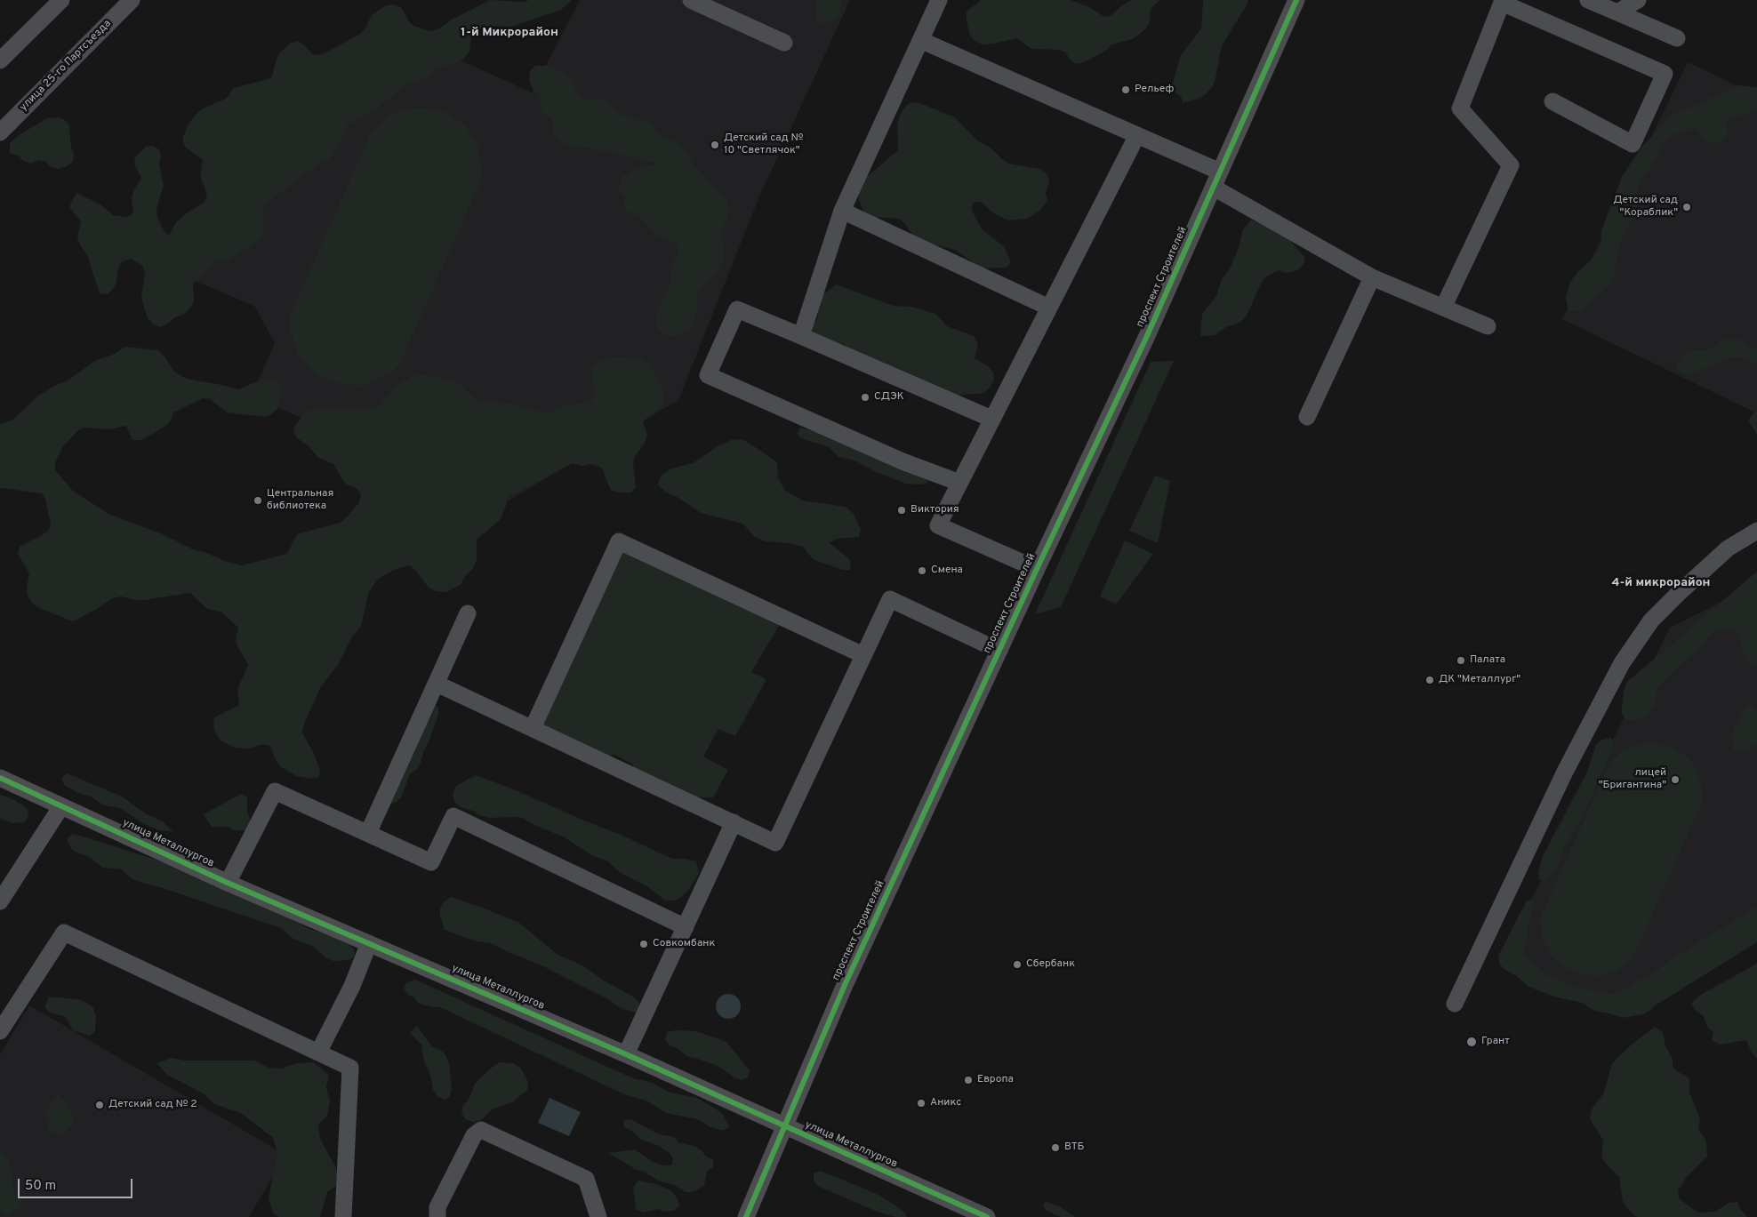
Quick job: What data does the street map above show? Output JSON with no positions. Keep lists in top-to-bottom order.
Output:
{
  "streets": {
    "street": ["улица 25-го Партсъезда", "проспект Строителей", "улица Металлургов"]
  },
  "crossings": [
    ["проспект Строителей", "улица Металлургов"]
  ],
  "districts": ["1-й Микрорайон", "4-й микрорайон"],
  "places": [
    "Рельеф",
    "Детский сад № 10 \"Светлячок\"",
    "Детский сад \"Кораблик\"",
    "СДЭК",
    "Центральная библиотека",
    "Виктория",
    "Смена",
    "Палата",
    "ДК \"Металлург\"",
    "лицей \"Бригантина\"",
    "Совкомбанк",
    "Сбербанк",
    "Грант",
    "Европа",
    "Аникс",
    "Детский сад № 2",
    "ВТБ"
  ],
  "scale_bar": "50 m"
}
